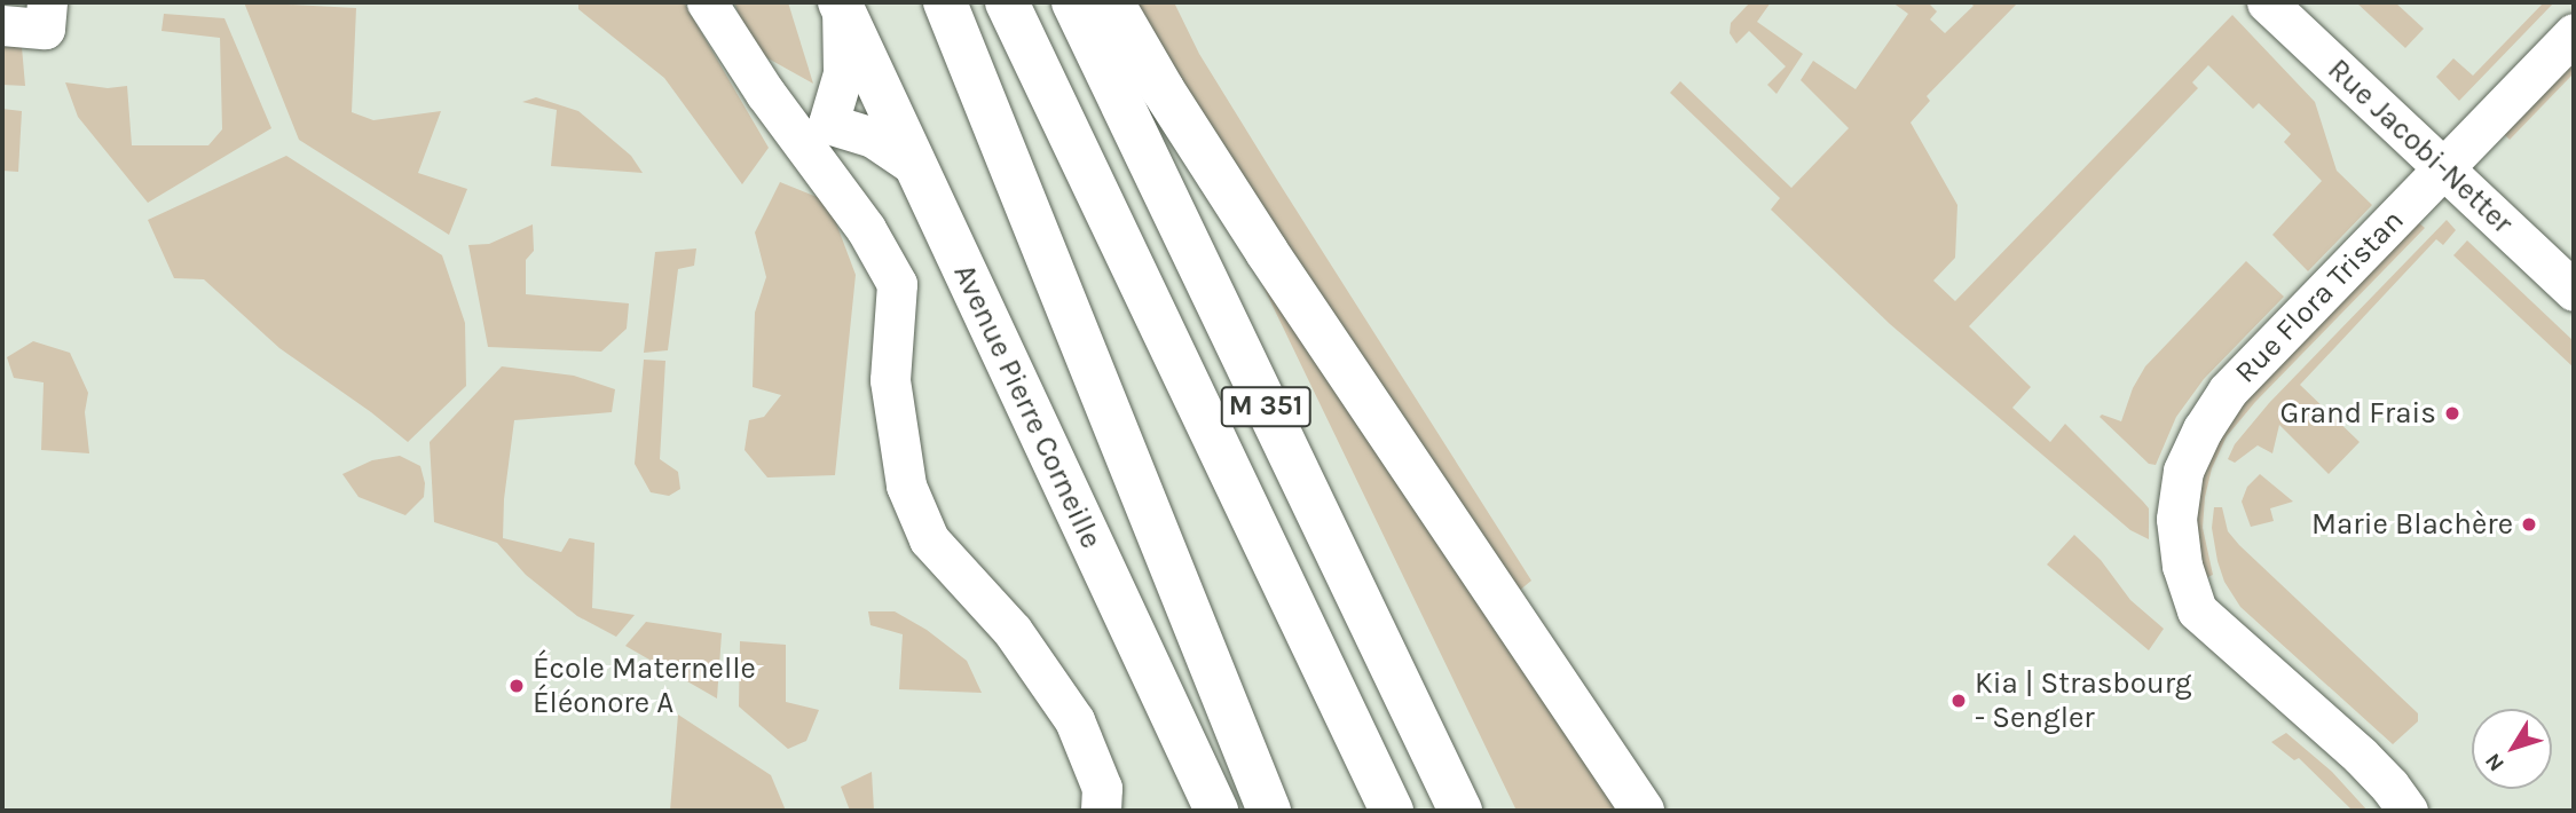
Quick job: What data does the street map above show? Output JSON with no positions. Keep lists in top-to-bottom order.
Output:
{
  "streets": {
    "main road": ["Avenue Pierre Corneille", "M 351"],
    "street": ["Rue Jacobi-Netter", "Rue Flora Tristan"]
  },
  "crossings": [
    ["Rue Jacobi-Netter", "Rue Flora Tristan"]
  ],
  "places": [
    "Grand Frais",
    "Marie Blachère",
    "École Maternelle Éléonore A",
    "Kia | Strasbourg - Sengler"
  ],
  "north": "bottom left"
}
